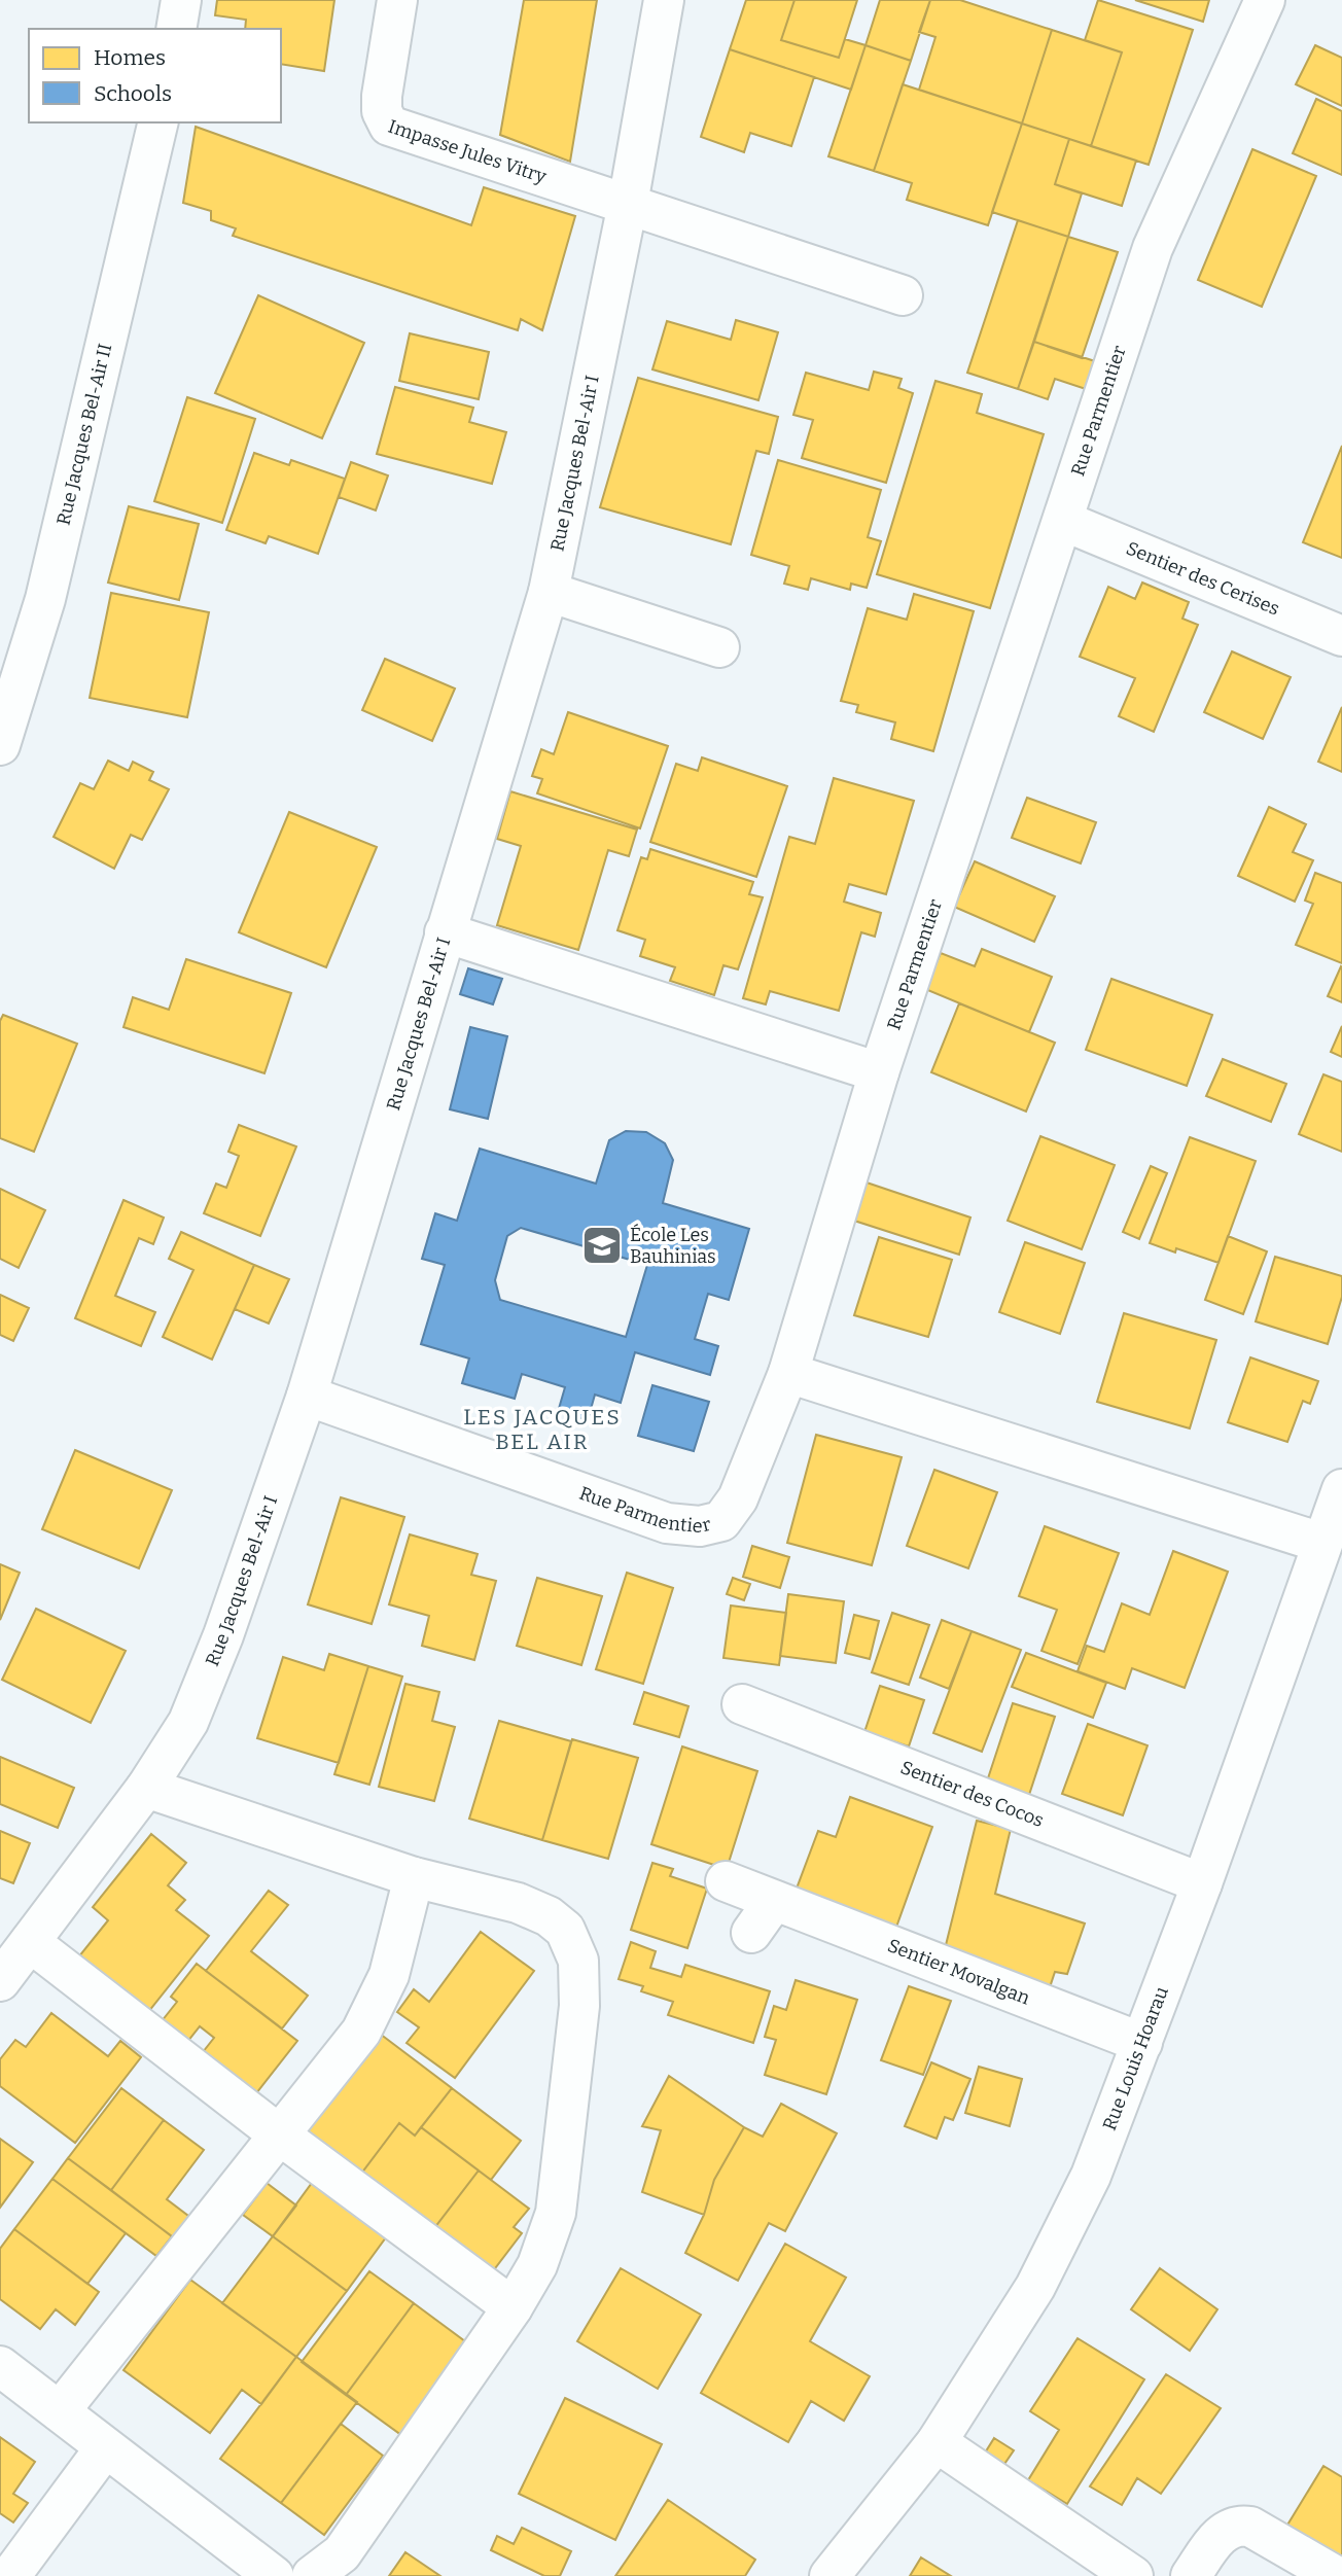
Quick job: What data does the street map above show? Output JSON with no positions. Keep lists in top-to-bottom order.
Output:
{
  "streets": {
    "street": [
      "Impasse Jules Vitry",
      "Rue Parmentier",
      "Rue Jacques Bel-Air II",
      "Rue Jacques Bel-Air I",
      "Sentier des Cerises",
      "Sentier des Cocos",
      "Sentier Movalgan",
      "Rue Louis Hoarau"
    ]
  },
  "crossings": [
    ["Impasse Jules Vitry", "Rue Jacques Bel-Air I"],
    ["Rue Parmentier", "Rue Jacques Bel-Air I"],
    ["Rue Parmentier", "Sentier des Cerises"],
    ["Sentier des Cocos", "Rue Louis Hoarau"],
    ["Sentier Movalgan", "Rue Louis Hoarau"]
  ],
  "districts": ["LES JACQUES BEL AIR"],
  "places": {
    "school or university": ["École Les Bauhinias"]
  },
  "legend": ["Homes", "Schools"]
}
